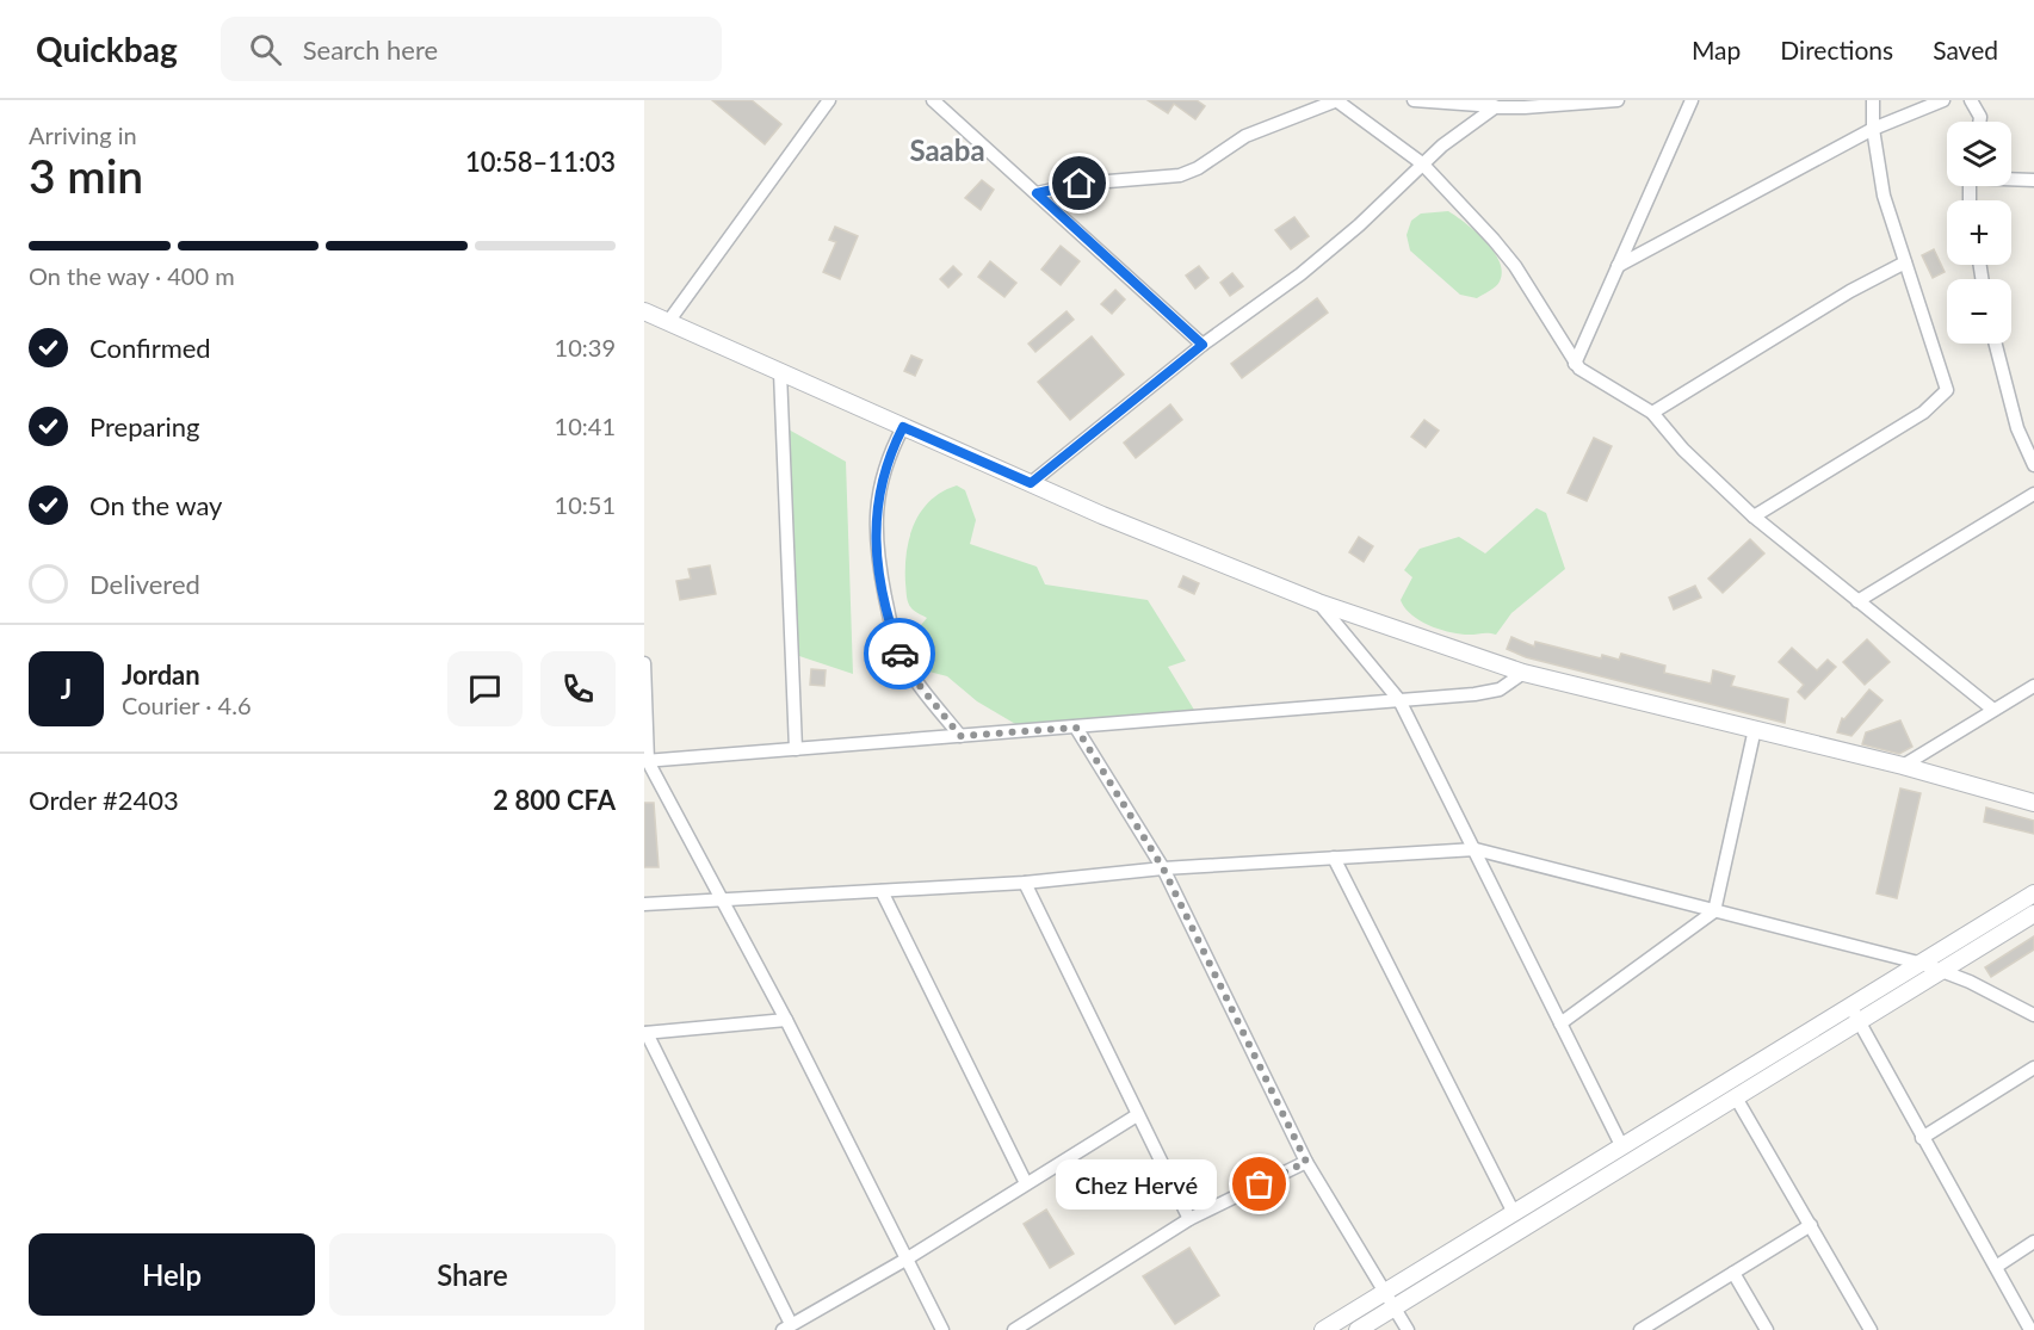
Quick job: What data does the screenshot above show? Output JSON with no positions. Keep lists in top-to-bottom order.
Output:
{
  "districts": ["Saaba"],
  "places": ["Chez Hervé"],
  "page": {
    "header": "Quickbag",
    "search": "Search here",
    "nav": ["Map", "Directions", "Saved"],
    "heading": ["3 min", "Arriving in", "10:58–11:03"],
    "panel": [
      "Jordan",
      "Courier · 4.6",
      "Order #2403",
      "2 800 CFA"
    ],
    "map_buttons": ["+", "−"],
    "bar": "On the way · 400 m",
    "list": [
      ["Confirmed", "10:39"],
      ["Preparing", "10:41"],
      ["On the way", "10:51"],
      "Delivered"
    ],
    "round": "J",
    "bubble": "Chez Hervé",
    "buttons": ["Help", "Share"]
  }
}
